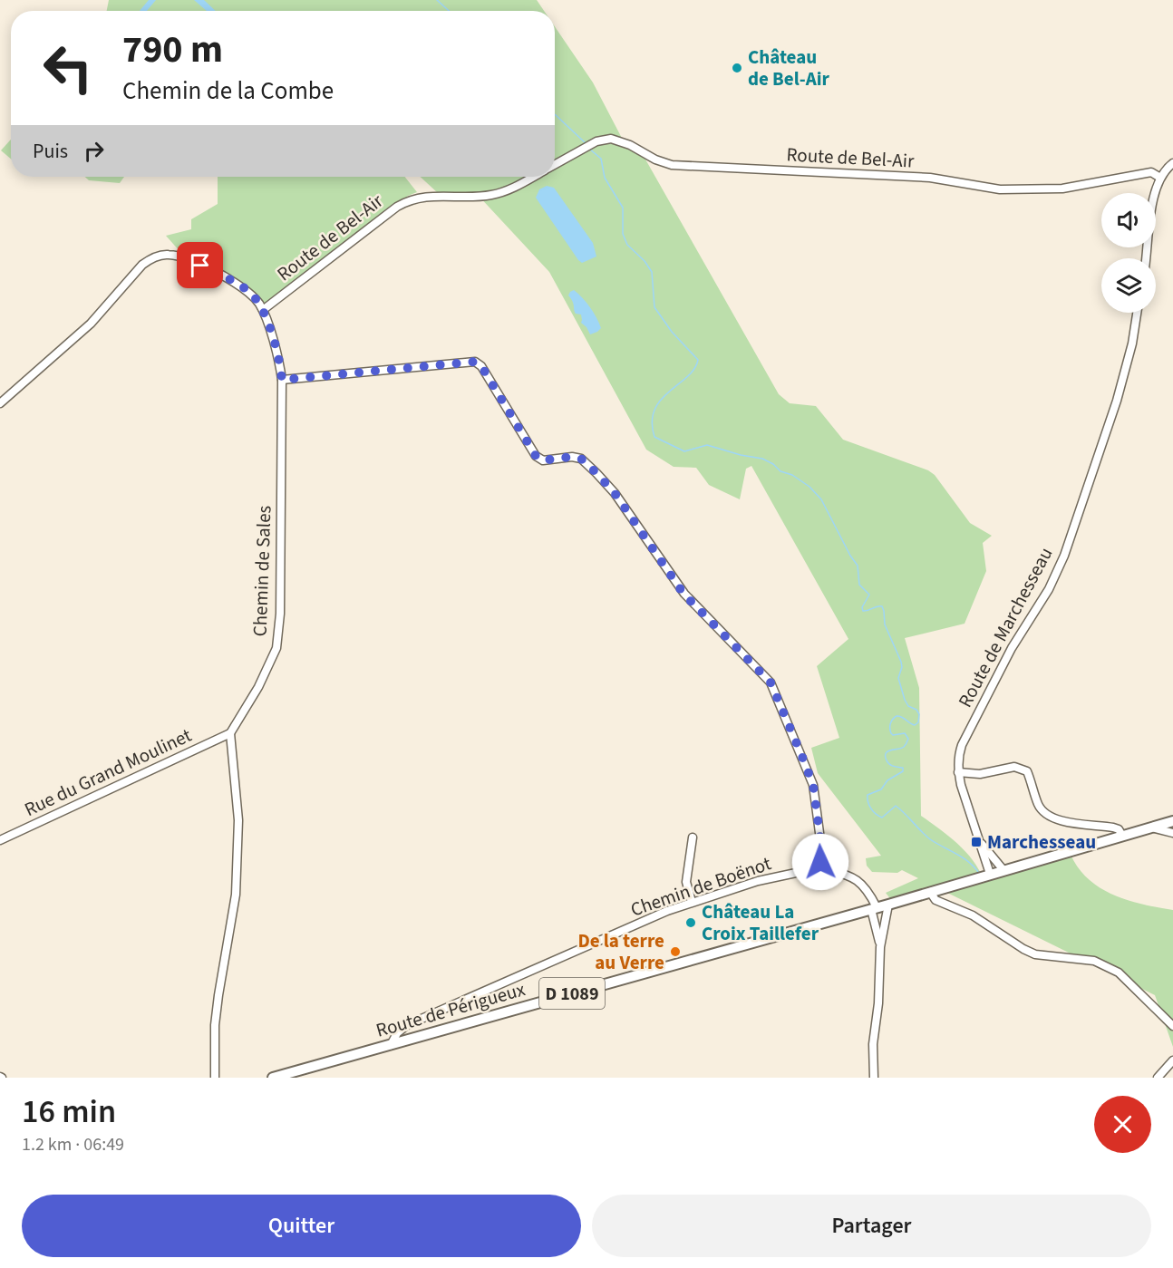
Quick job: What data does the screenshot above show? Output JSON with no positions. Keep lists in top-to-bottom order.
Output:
{
  "streets": {
    "main road": ["D 1089", "Route de Périgueux"],
    "street": [
      "Route de Bel-Air",
      "Chemin de Sales",
      "Route de Marchesseau",
      "Rue du Grand Moulinet",
      "Chemin de Boënot"
    ]
  },
  "crossings": [
    ["Route de Bel-Air", "Chemin de Sales"],
    ["Chemin de Sales", "Rue du Grand Moulinet"],
    ["Route de Marchesseau", "D 1089"],
    ["Chemin de Boënot", "Route de Périgueux"],
    ["D 1089", "Route de Périgueux"]
  ],
  "places": {
    "other": ["Château de Bel-Air", "Château La Croix Taillefer", "De la terre au Verre"],
    "transit": ["Marchesseau"]
  },
  "page": {
    "turn": ["790 m", "Chemin de la Combe"],
    "then": "Puis",
    "heading": ["16 min", "1.2 km · 06:49"],
    "buttons": ["Quitter", "Partager"]
  }
}
